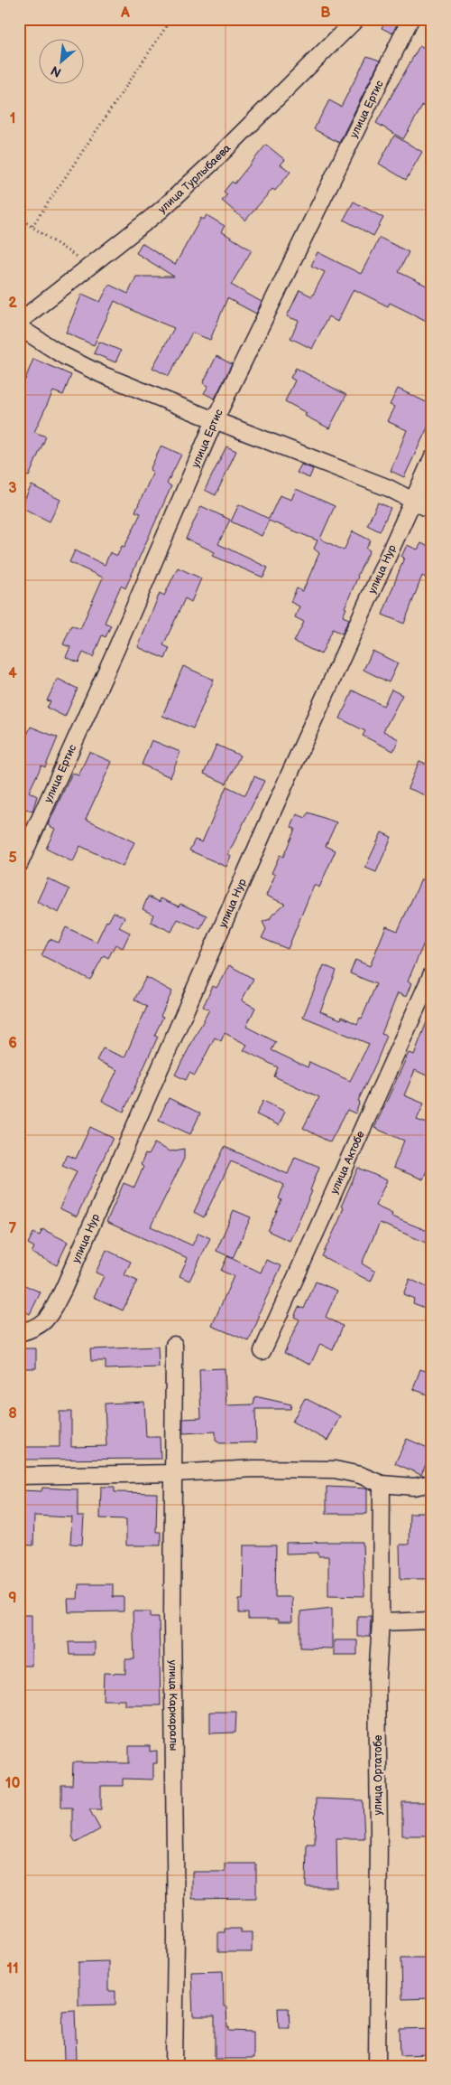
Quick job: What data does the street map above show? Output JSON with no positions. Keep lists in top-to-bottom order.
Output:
{
  "streets": {
    "street": [
      "улица Ертис",
      "улица Турлыбаева",
      "улица Нур",
      "улица Актобе",
      "улица Каркаралы",
      "улица Ортатобе"
    ]
  },
  "north": "bottom left",
  "grid": {
    "columns": ["A", "B"],
    "rows": [
      "1",
      "2",
      "3",
      "4",
      "5",
      "6",
      "7",
      "8",
      "9",
      "10",
      "11"
    ]
  }
}
